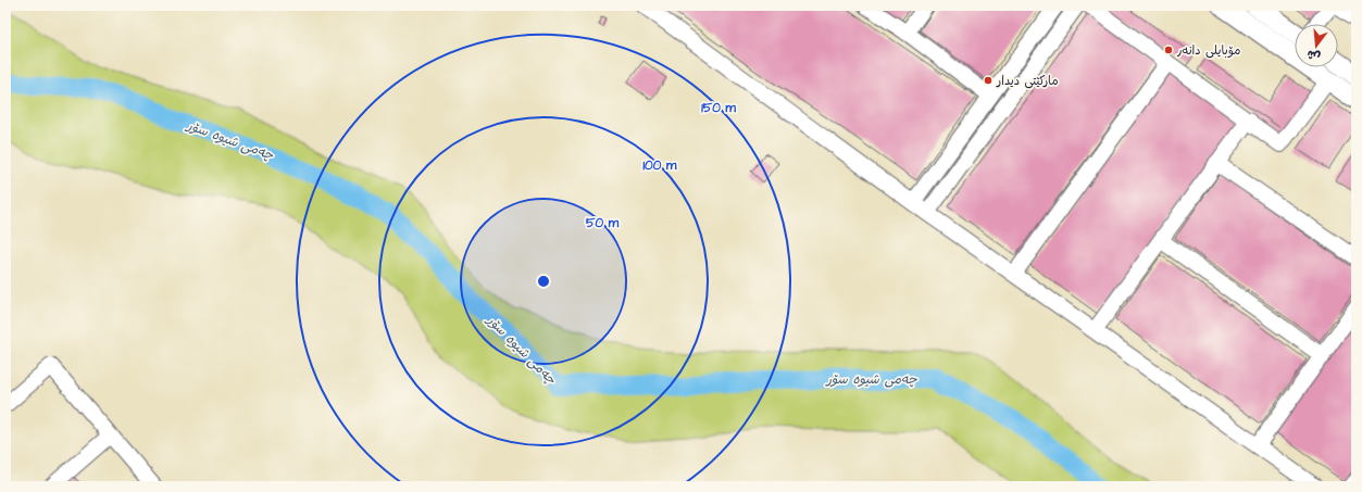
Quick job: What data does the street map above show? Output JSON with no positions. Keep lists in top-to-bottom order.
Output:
{
  "water": ["چەمی شیوە سۆر"],
  "places": ["مۆبایلی دانەر", "مارکێتی دیدار"],
  "north": "bottom",
  "rings": ["150 m", "100 m", "50 m"]
}
